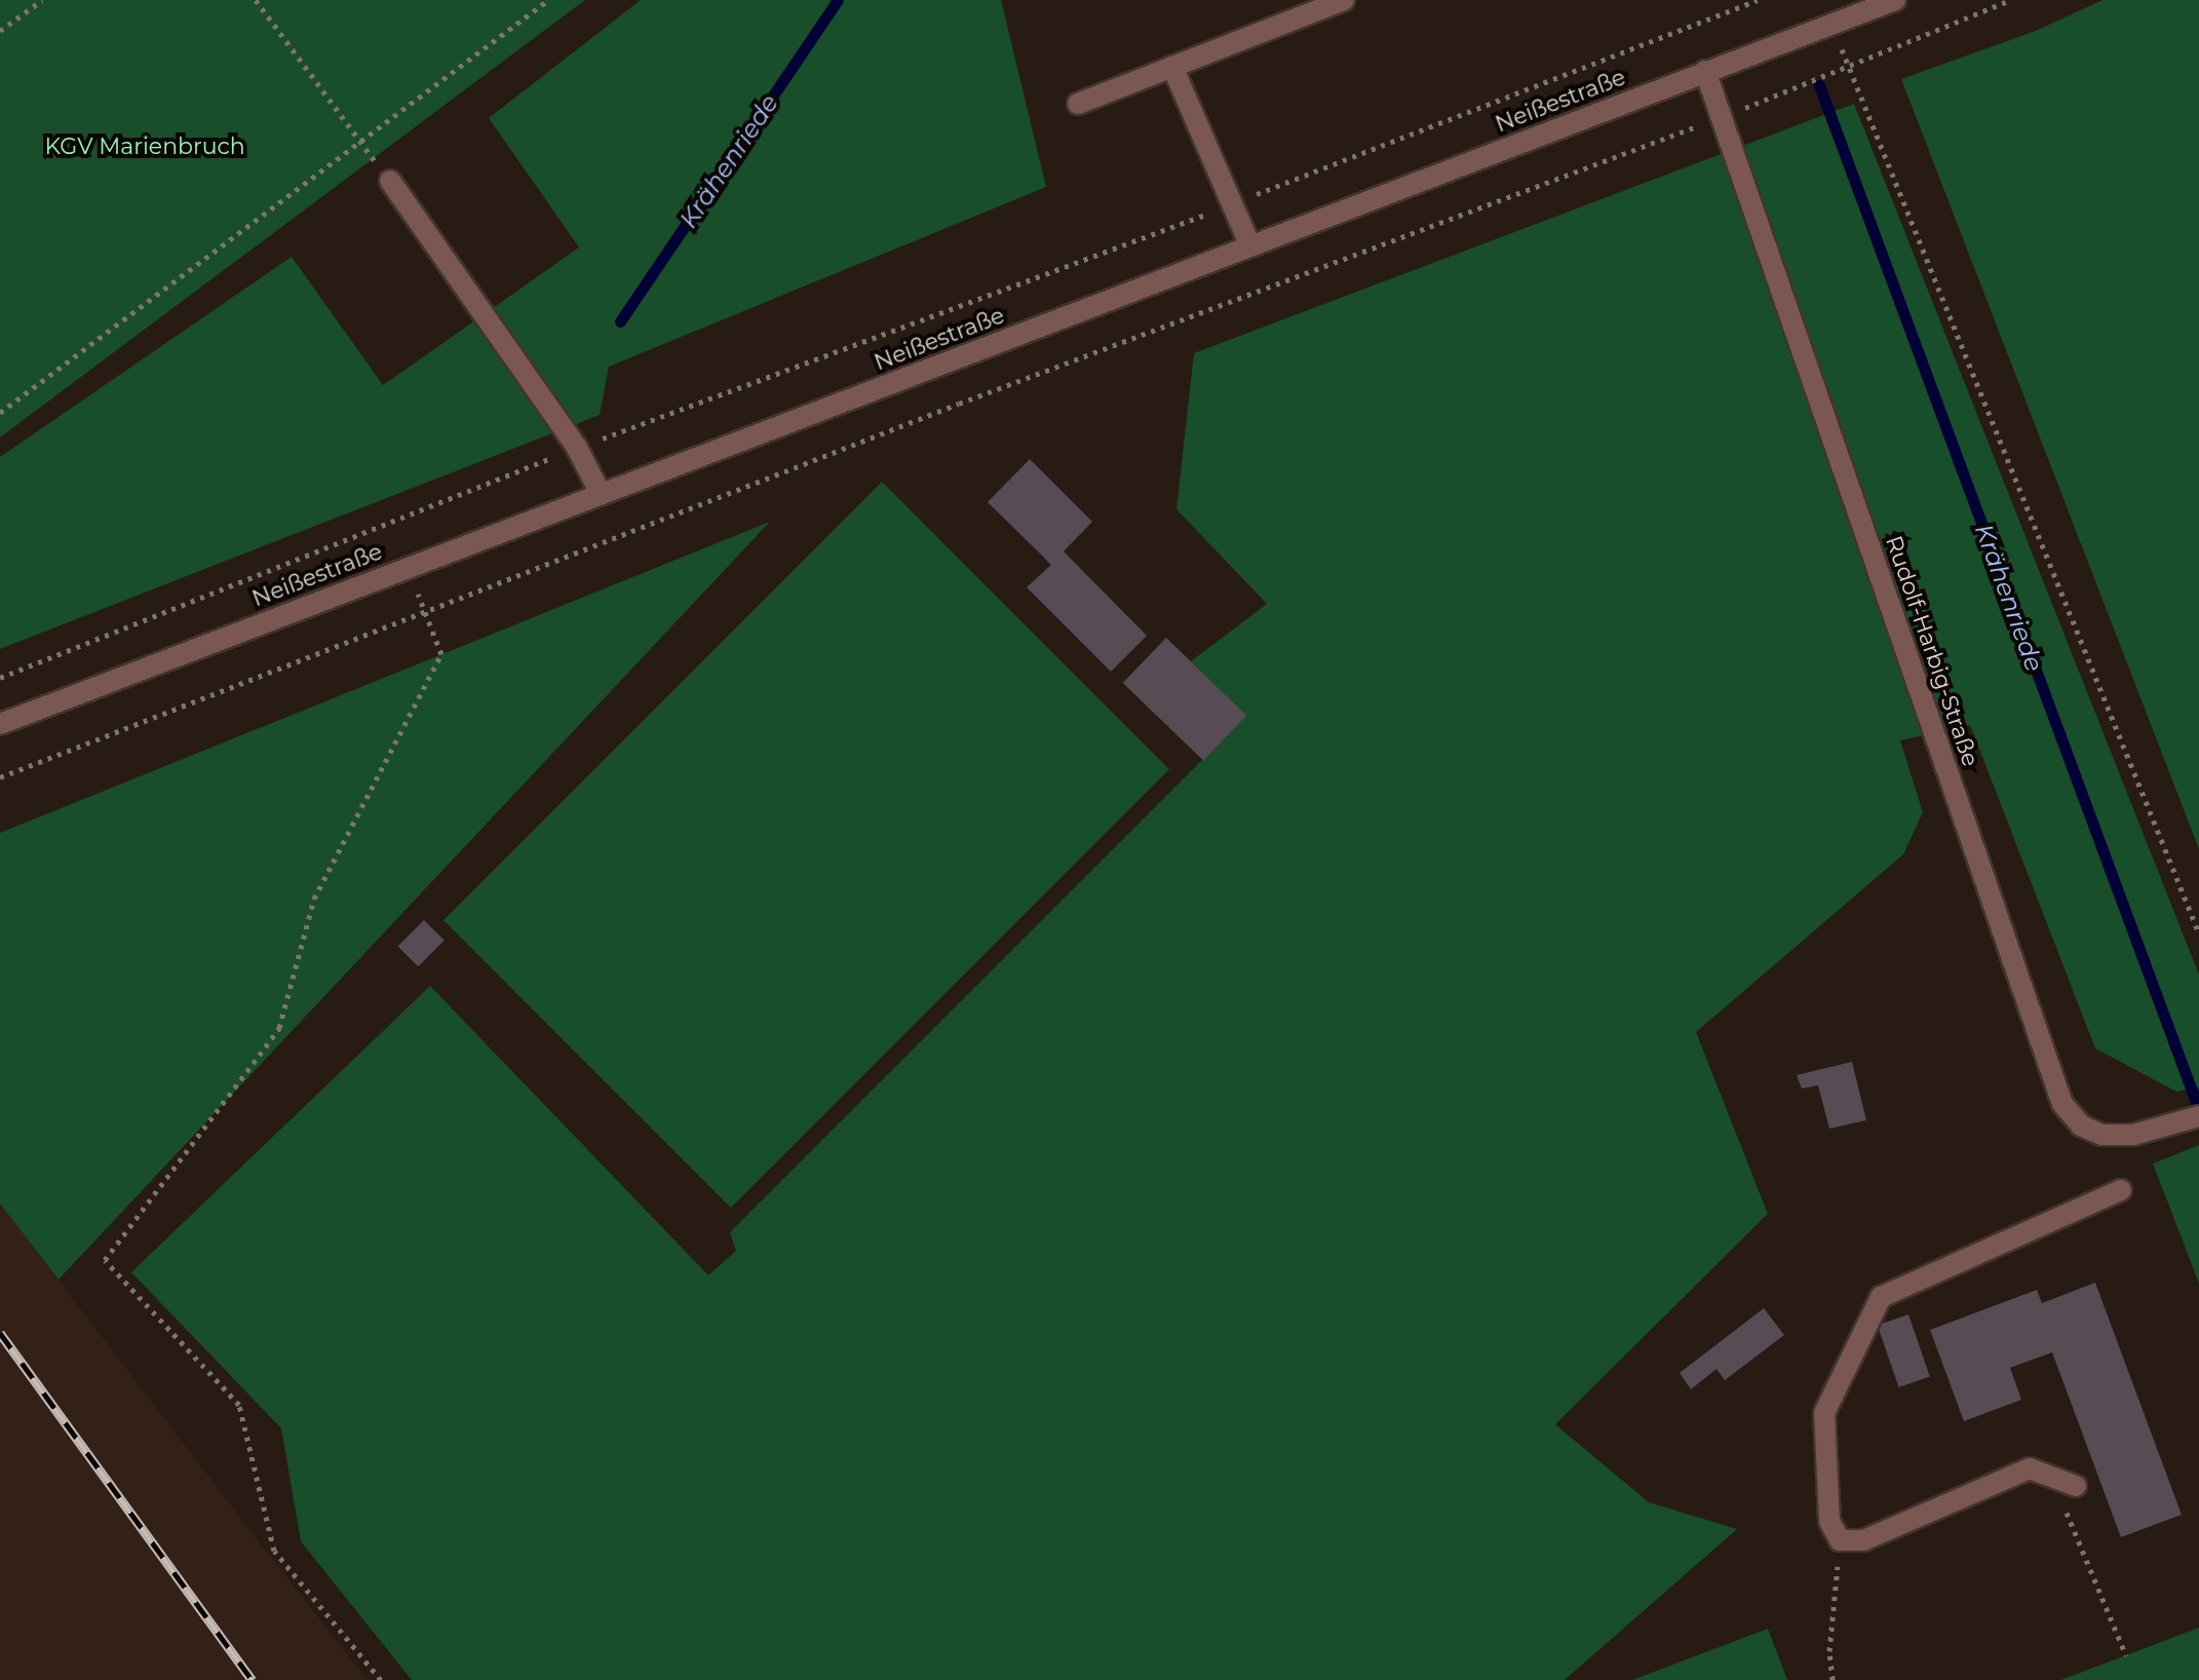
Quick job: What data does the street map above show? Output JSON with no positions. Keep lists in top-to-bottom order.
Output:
{
  "streets": {
    "street": ["Neißestraße", "Rudolf-Harbig-Straße"]
  },
  "crossings": [
    ["Neißestraße", "Rudolf-Harbig-Straße"]
  ],
  "water": ["Krähenriede"],
  "parks": ["KGV Marienbruch"]
}
